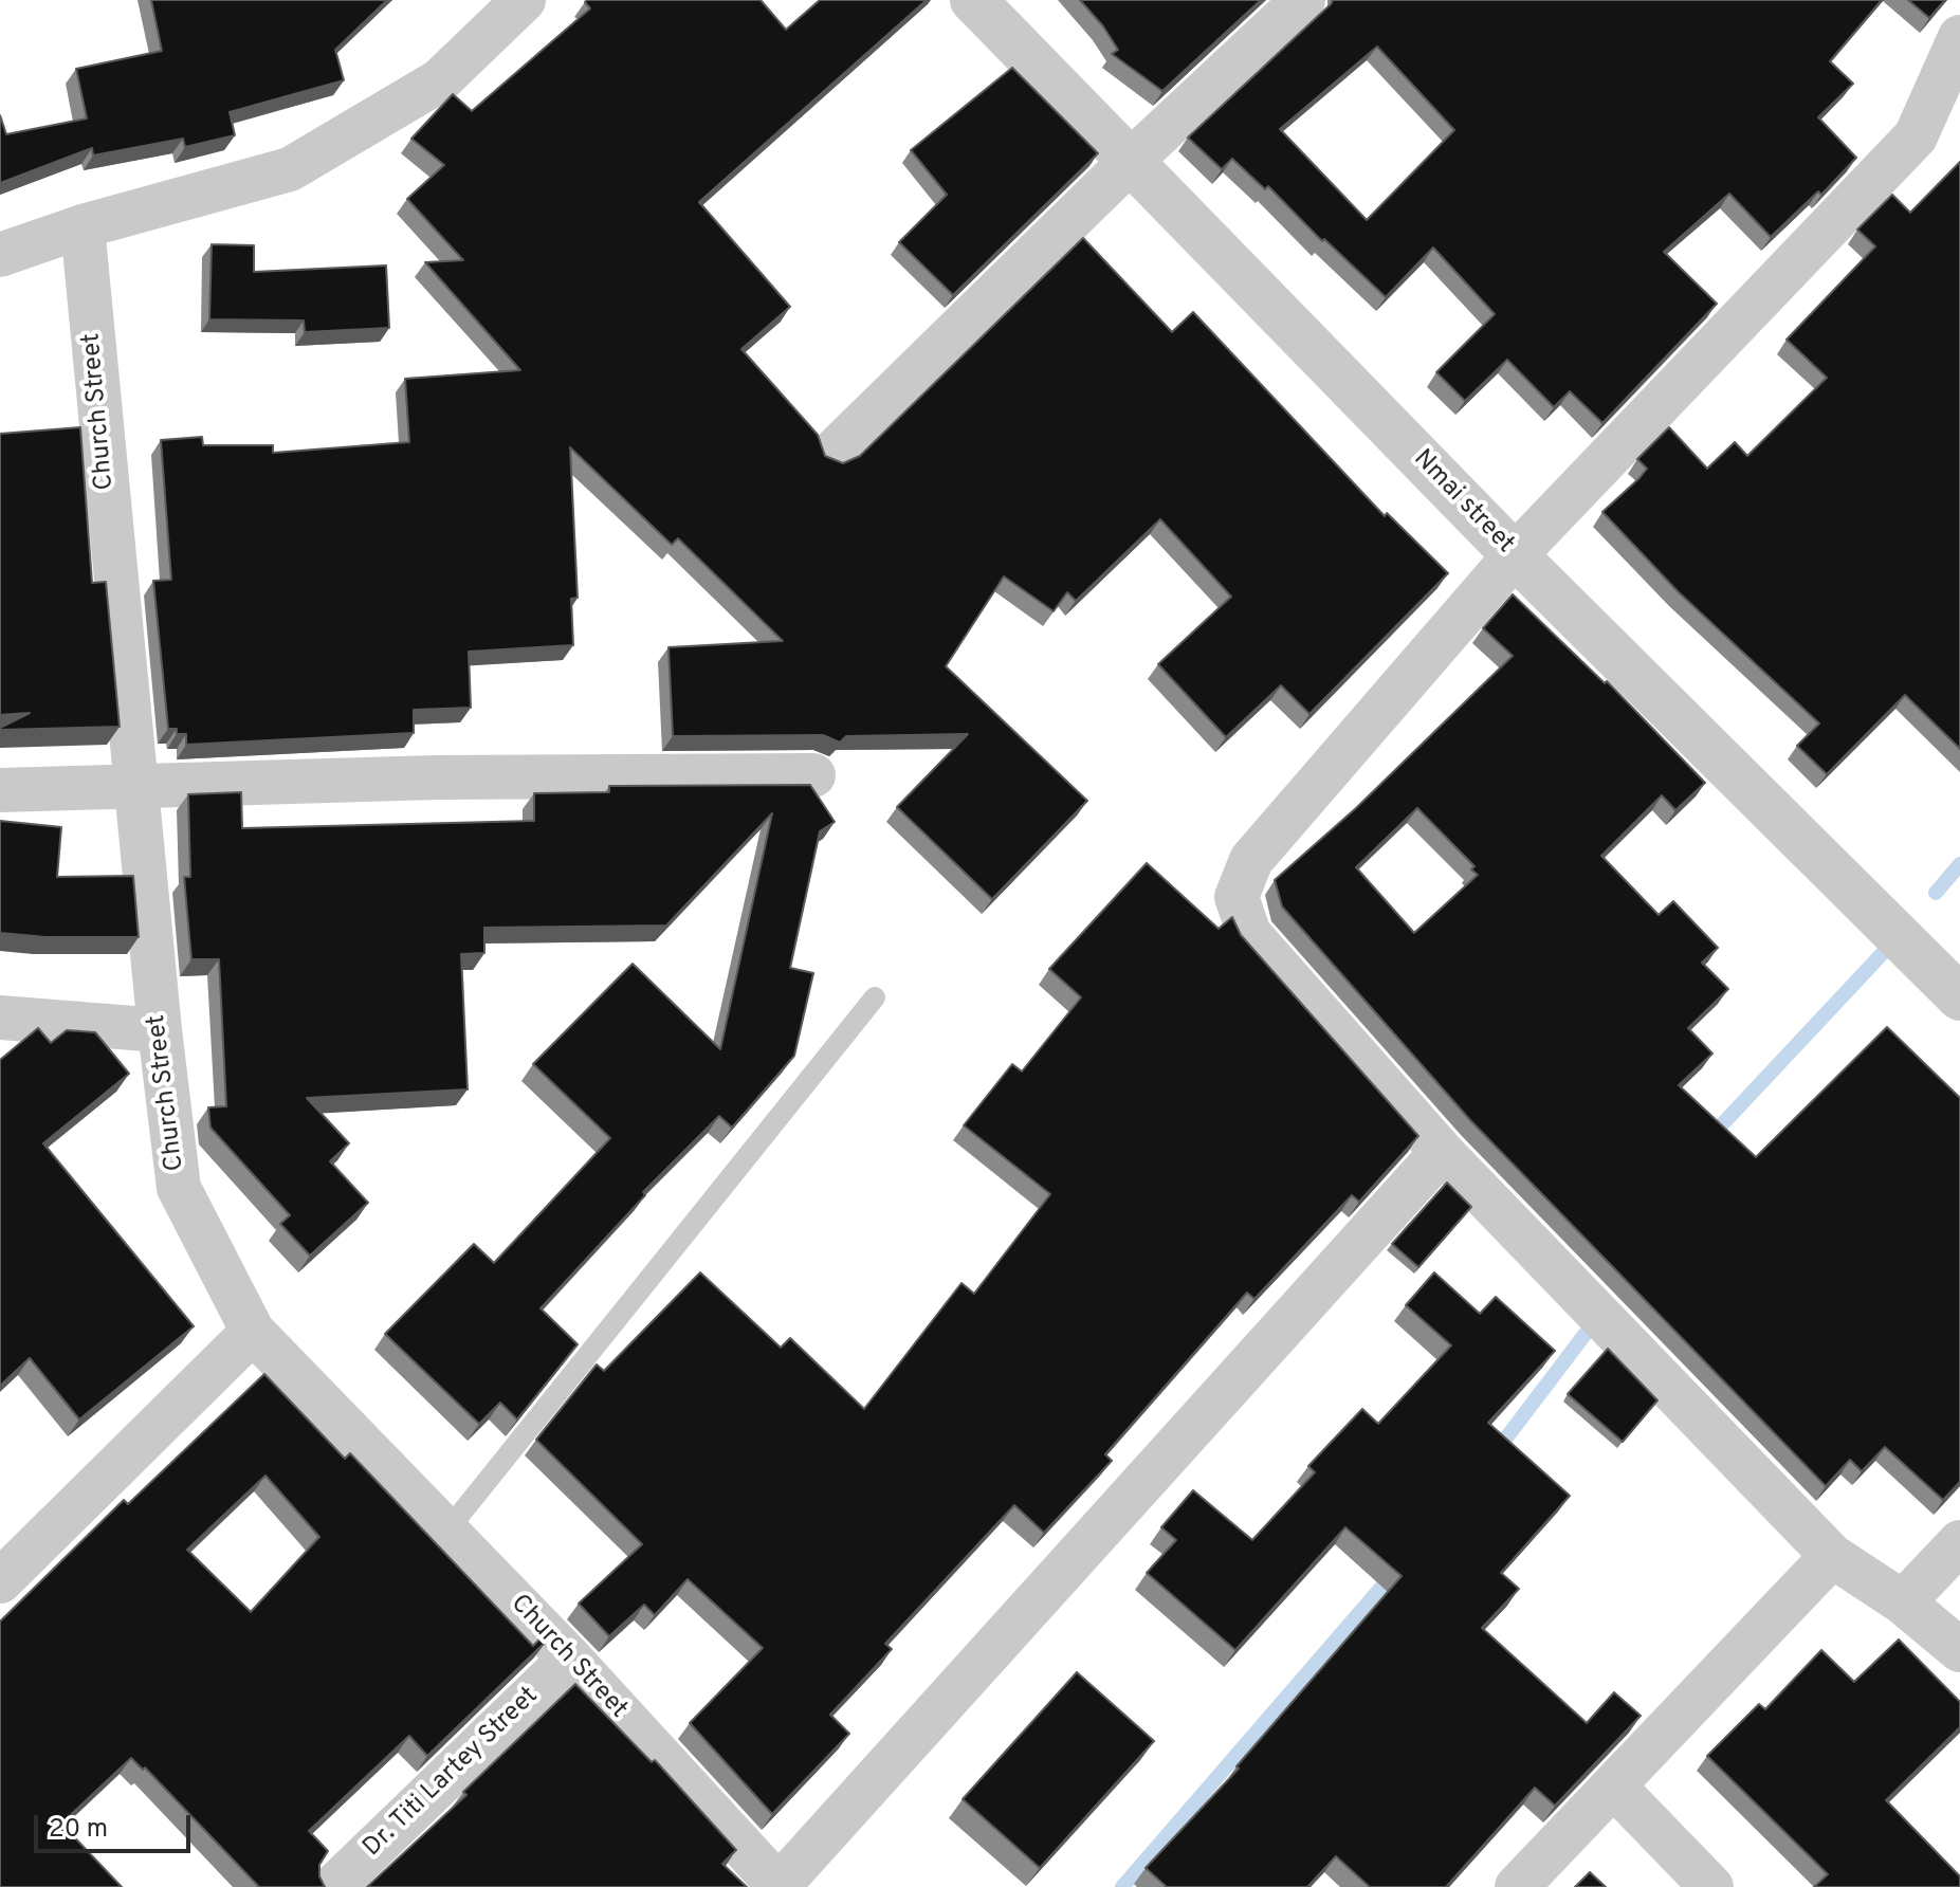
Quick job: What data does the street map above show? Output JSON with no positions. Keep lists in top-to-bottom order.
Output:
{
  "streets": {
    "street": ["Church Street", "Nmai street", "Dr. Titi Lartey Street"]
  },
  "crossings": [
    ["Church Street", "Dr. Titi Lartey Street"]
  ],
  "scale_bar": "20 m"
}
